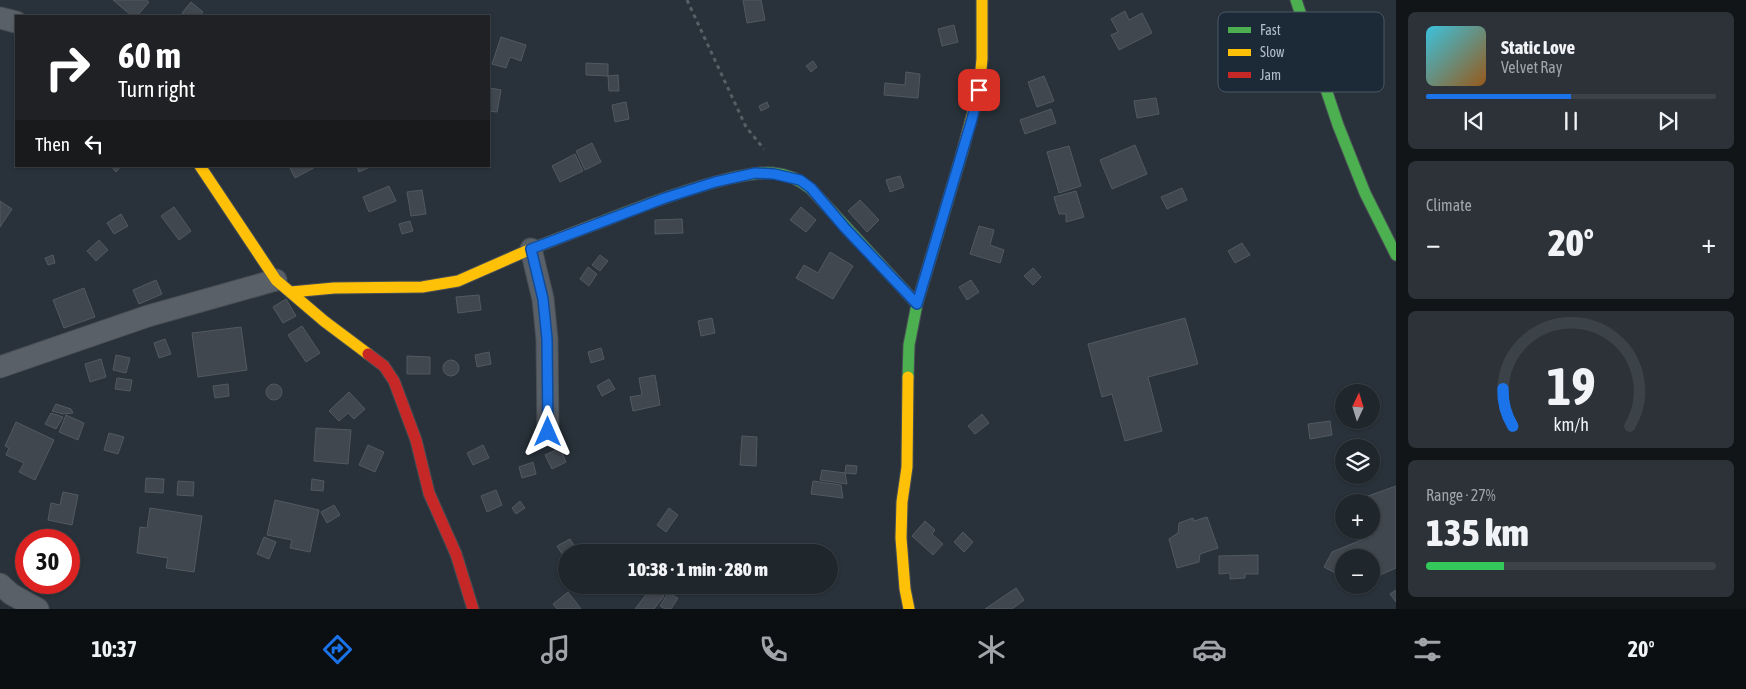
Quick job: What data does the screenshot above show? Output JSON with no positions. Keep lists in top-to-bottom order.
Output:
{
  "legend": ["Fast", "Slow", "Jam"],
  "north": "top",
  "page": {
    "turn": ["60 m", "Turn right"],
    "song": ["Static Love", "Velvet Ray"],
    "then": "Then",
    "tile": [
      "Climate",
      ["Range · 27%", "135 km"]
    ],
    "heat": ["−", "20°", "+"],
    "map_buttons": ["+", "−"],
    "limit": "30",
    "trip": "10:38 · 1 min · 280 m",
    "tabs": ["10:37", "20°"],
    "gauge": ["19", "km/h"]
  }
}
